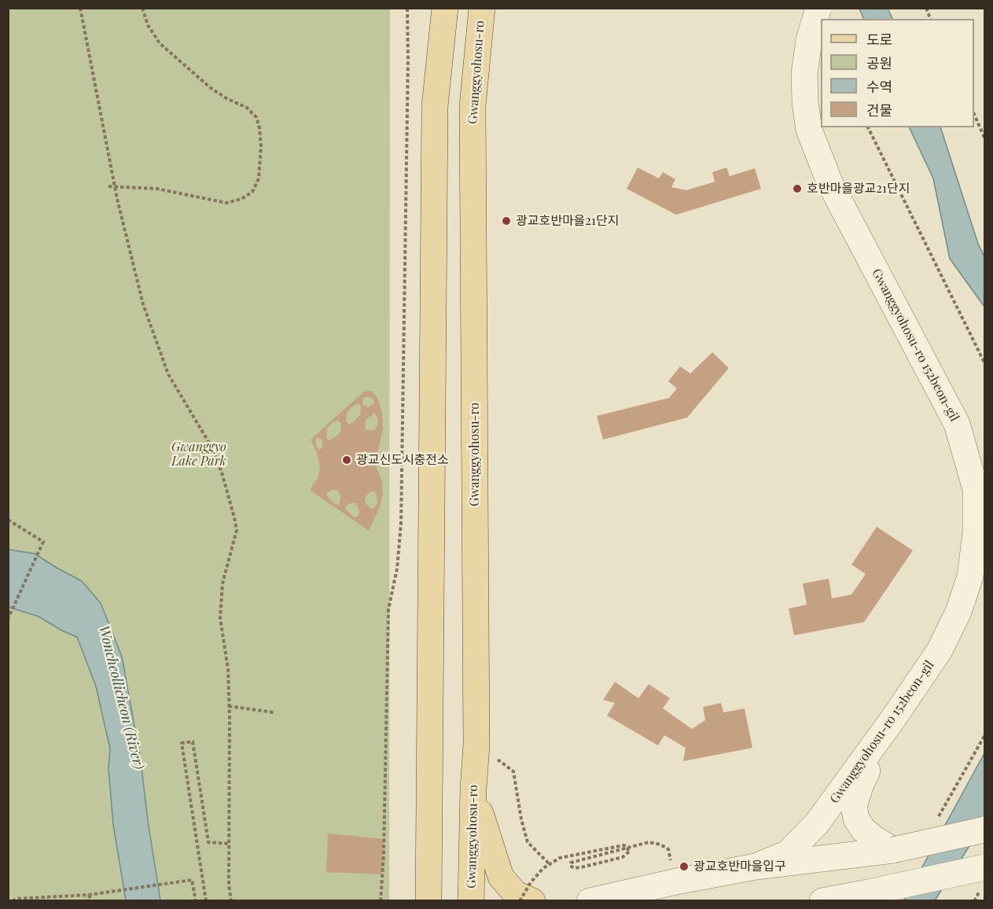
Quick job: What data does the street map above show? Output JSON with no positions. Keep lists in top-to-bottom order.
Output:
{
  "streets": {
    "main road": ["Gwanggyohosu-ro"],
    "street": ["Gwanggyohosu-ro 152beon-gil"]
  },
  "water": ["Woncheollicheon (River)"],
  "parks": ["Gwanggyo Lake Park"],
  "places": [
    "호반마을광교21단지",
    "광교호반마을21단지",
    "광교신도시충전소",
    "광교호반마을입구"
  ],
  "legend": [
    "도로",
    "공원",
    "수역",
    "건물"
  ]
}
